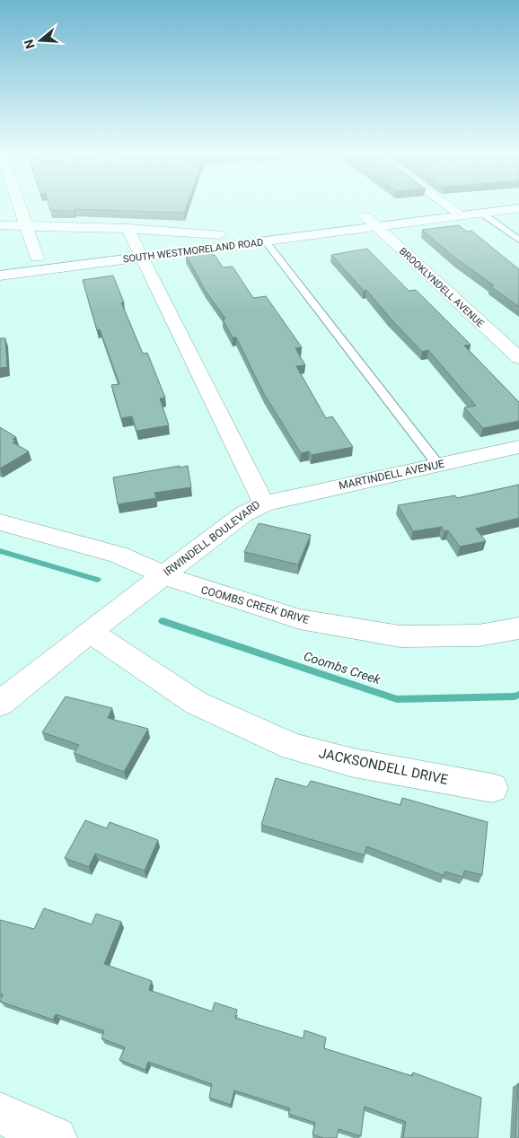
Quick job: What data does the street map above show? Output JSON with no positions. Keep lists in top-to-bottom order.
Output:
{
  "streets": {
    "street": [
      "SOUTH WESTMORELAND ROAD",
      "BROOKLYNDELL AVENUE",
      "MARTINDELL AVENUE",
      "IRWINDELL BOULEVARD",
      "COOMBS CREEK DRIVE",
      "JACKSONDELL DRIVE"
    ]
  },
  "crossings": [
    ["SOUTH WESTMORELAND ROAD", "BROOKLYNDELL AVENUE"],
    ["SOUTH WESTMORELAND ROAD", "IRWINDELL BOULEVARD"],
    ["MARTINDELL AVENUE", "IRWINDELL BOULEVARD"],
    ["IRWINDELL BOULEVARD", "COOMBS CREEK DRIVE"],
    ["IRWINDELL BOULEVARD", "JACKSONDELL DRIVE"]
  ],
  "water": ["Coombs Creek"],
  "north": "left"
}
